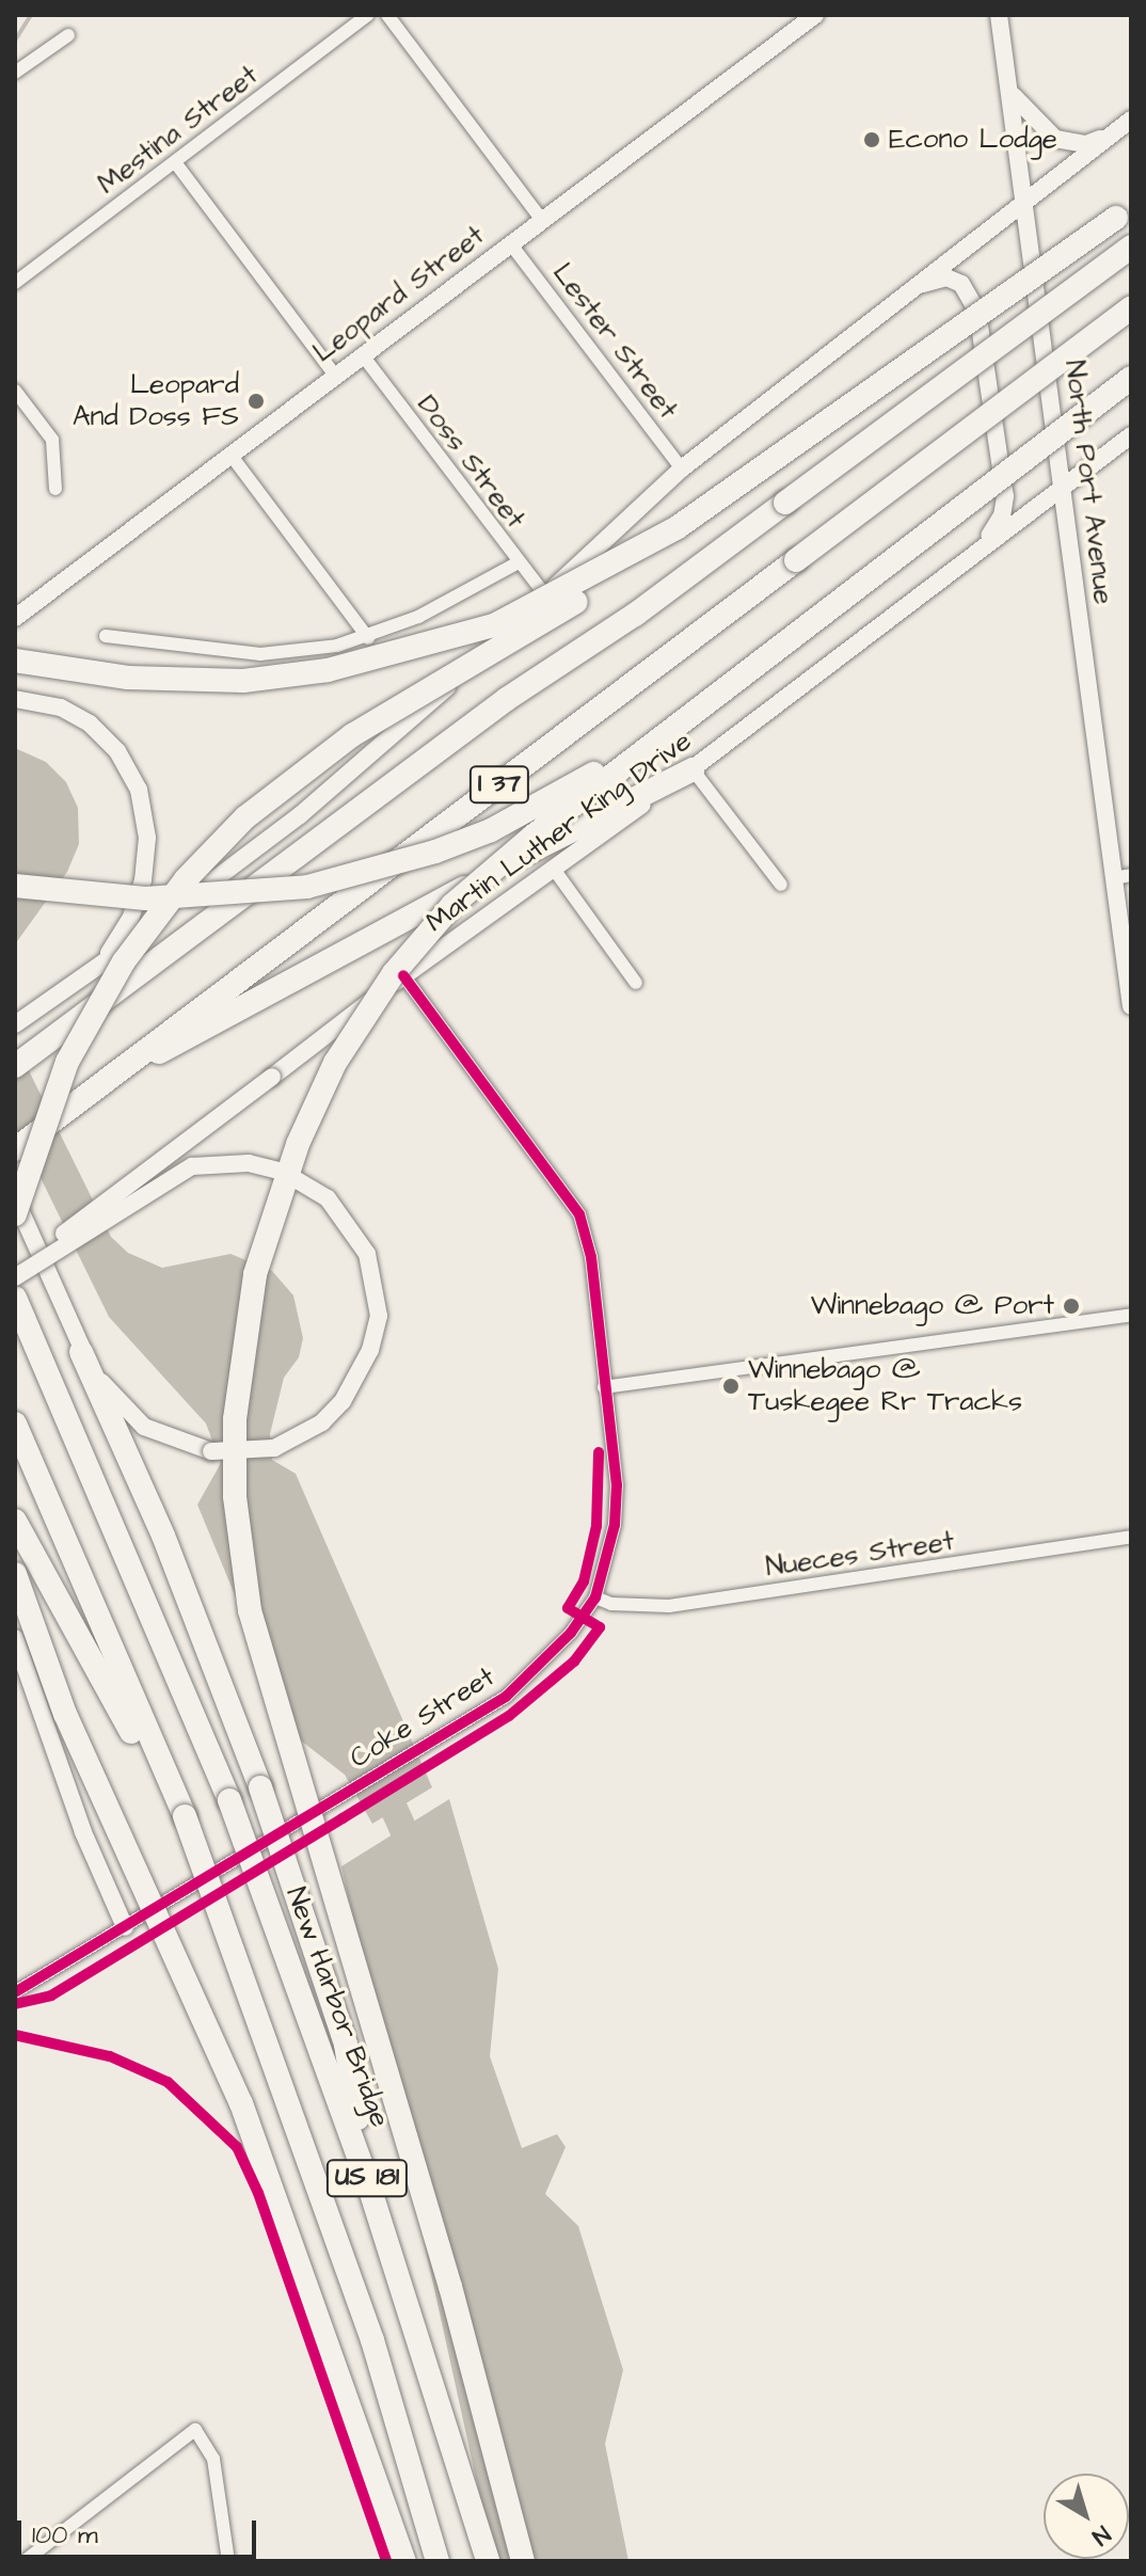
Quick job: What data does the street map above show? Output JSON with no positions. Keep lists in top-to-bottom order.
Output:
{
  "streets": {
    "highway": ["I 37", "New Harbor Bridge", "US 181"],
    "main road": ["Leopard Street", "North Port Avenue", "Martin Luther King Drive"],
    "street": [
      "Mestina Street",
      "Lester Street",
      "Doss Street",
      "Nueces Street",
      "Coke Street"
    ]
  },
  "crossings": [
    ["Leopard Street", "Lester Street"],
    ["Leopard Street", "Doss Street"],
    ["North Port Avenue", "Martin Luther King Drive"],
    ["Martin Luther King Drive", "Coke Street"],
    ["Nueces Street", "Coke Street"]
  ],
  "places": [
    "Econo Lodge",
    "Leopard And Doss FS",
    "Winnebago @ Port",
    "Winnebago @ Tuskegee Rr Tracks"
  ],
  "scale_bar": "100 m",
  "north": "bottom right"
}
